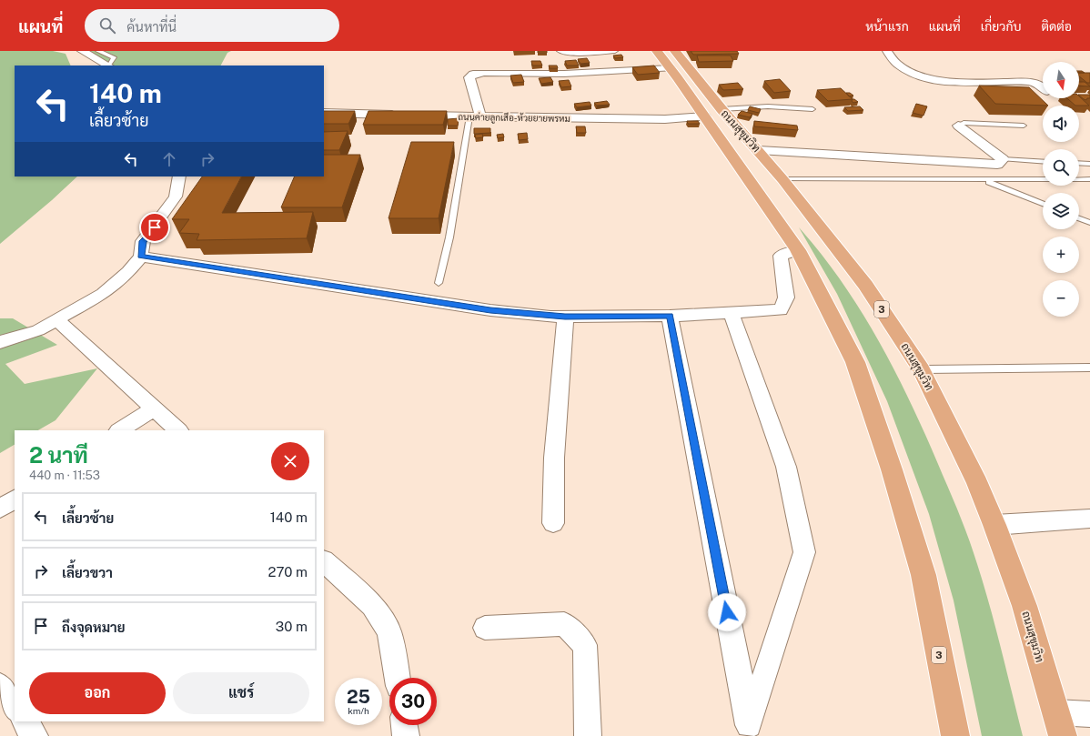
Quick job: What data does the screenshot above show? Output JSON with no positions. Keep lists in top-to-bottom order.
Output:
{
  "streets": {
    "highway": ["ถนนสุขุมวิท", "3"],
    "street": ["ถนนค่ายลูกเสึอ-ห้วยยายพรหม"]
  },
  "crossings": [
    ["ถนนค่ายลูกเสึอ-ห้วยยายพรหม", "ถนนสุขุมวิท"]
  ],
  "north": "bottom",
  "page": {
    "header": "แผนที่",
    "search": "ค้นหาที่นี่",
    "nav": [
      "หน้าแรก",
      "แผนที่",
      "เกี่ยวกับ",
      "ติดต่อ"
    ],
    "map_buttons": ["+", "−"],
    "turn": ["140 m", "เลี้ยวซ้าย"],
    "heading": ["2 นาที", "440 m · 11:53"],
    "list": [
      {
        "name": "เลี้ยวซ้าย",
        "value": "140 m"
      },
      {
        "name": "เลี้ยวขวา",
        "value": "270 m"
      },
      {
        "name": "ถึงจุดหมาย",
        "value": "30 m"
      }
    ],
    "buttons": ["ออก", "แชร์"],
    "speed": "25 km/h",
    "limit": "30"
  }
}
